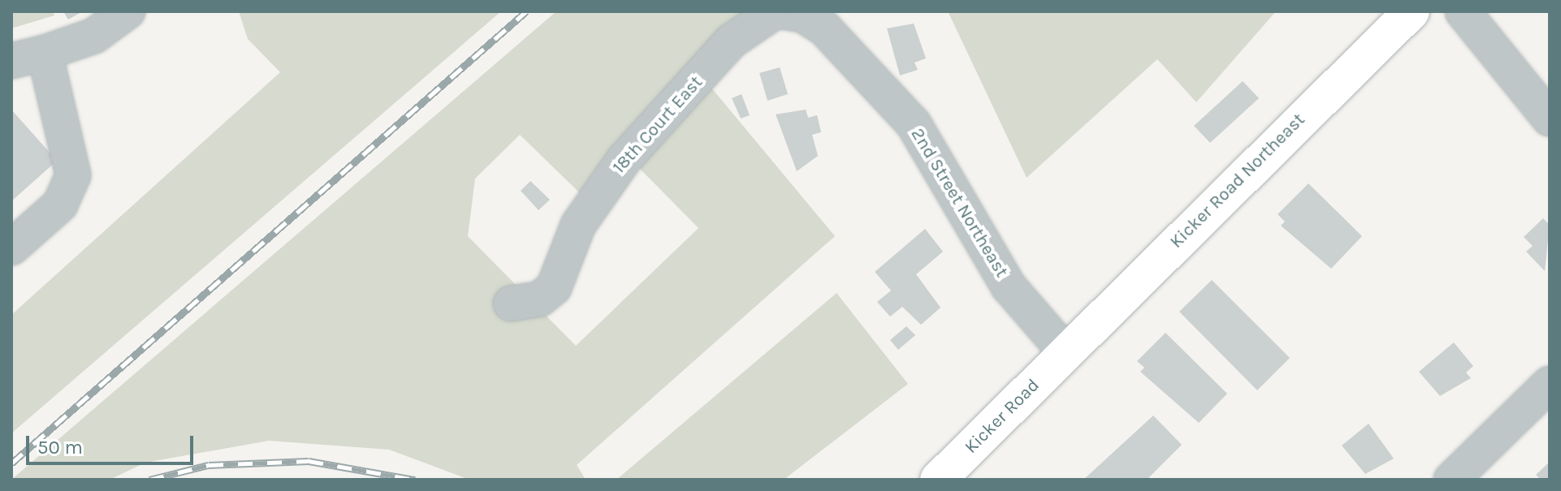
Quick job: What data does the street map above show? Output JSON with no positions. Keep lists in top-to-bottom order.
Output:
{
  "streets": {
    "main road": ["Kicker Road Northeast", "Kicker Road"],
    "street": ["18th Court East", "2nd Street Northeast"]
  },
  "crossings": [
    ["18th Court East", "2nd Street Northeast"],
    ["Kicker Road Northeast", "2nd Street Northeast"],
    ["Kicker Road Northeast", "Kicker Road"],
    ["2nd Street Northeast", "Kicker Road"]
  ],
  "scale_bar": "50 m"
}
